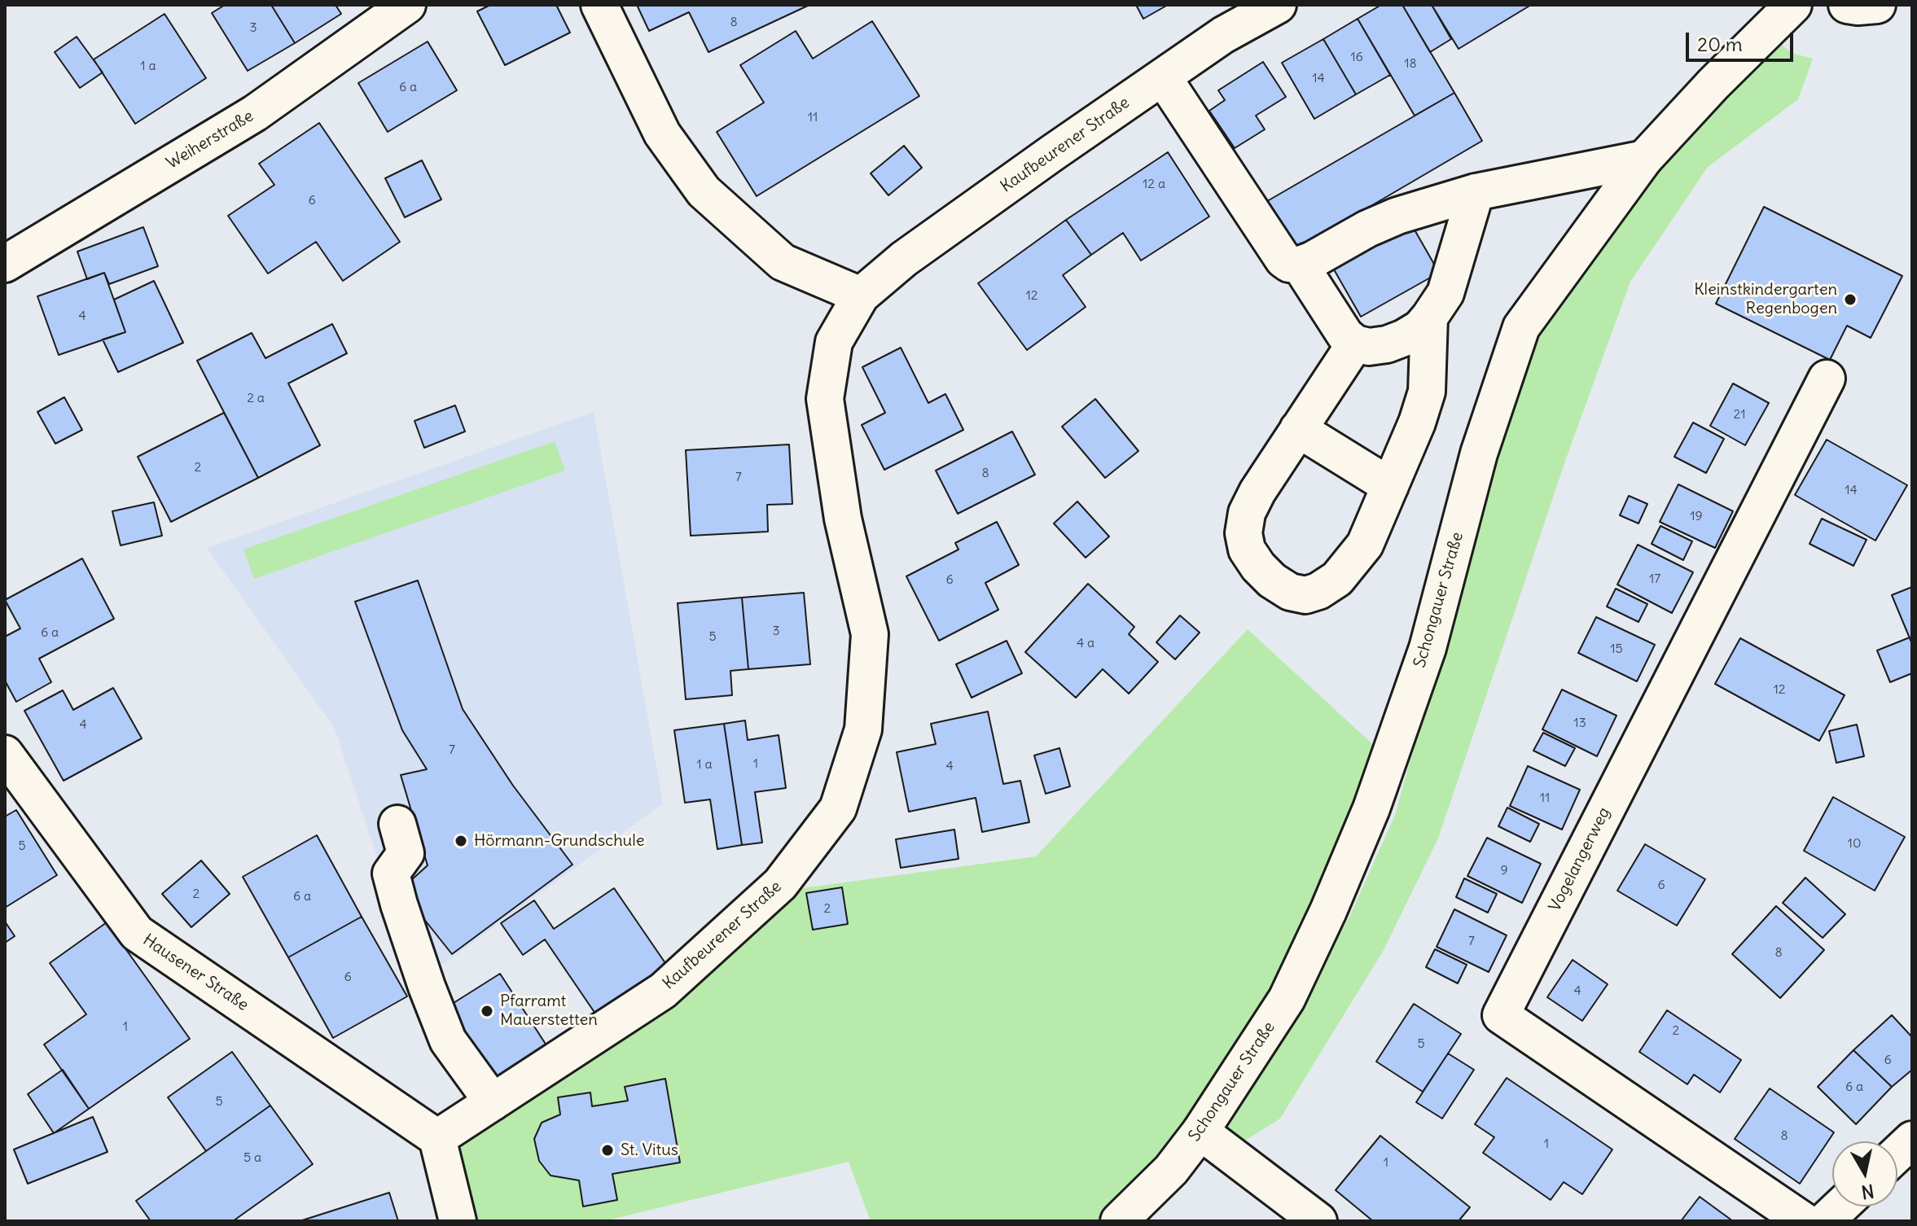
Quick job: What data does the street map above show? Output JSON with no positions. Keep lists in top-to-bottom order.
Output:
{
  "streets": {
    "street": [
      "Weiherstraße",
      "Kaufbeurener Straße",
      "Schongauer Straße",
      "Vogelangerweg",
      "Hausener Straße"
    ]
  },
  "crossings": [
    ["Kaufbeurener Straße", "Hausener Straße"]
  ],
  "places": [
    "Kleinstkindergarten Regenbogen",
    "Hörmann-Grundschule",
    "Pfarramt Mauerstetten",
    "St. Vitus"
  ],
  "house_numbers": [
    "8",
    "3",
    "16",
    "18",
    "1 a",
    "14",
    "6 a",
    "11",
    "12 a",
    "6",
    "12",
    "4",
    "2 a",
    "21",
    "2",
    "8",
    "7",
    "14",
    "19",
    "17",
    "6",
    "3",
    "6 a",
    "5",
    "4 a",
    "15",
    "12",
    "13",
    "4",
    "7",
    "1",
    "1 a",
    "4",
    "11",
    "10",
    "5",
    "9",
    "6",
    "2",
    "6 a",
    "2",
    "7",
    "8",
    "6",
    "4",
    "1",
    "2",
    "5",
    "6",
    "6 a",
    "5",
    "8",
    "1",
    "5 a",
    "1"
  ],
  "scale_bar": "20 m",
  "north": "bottom"
}
